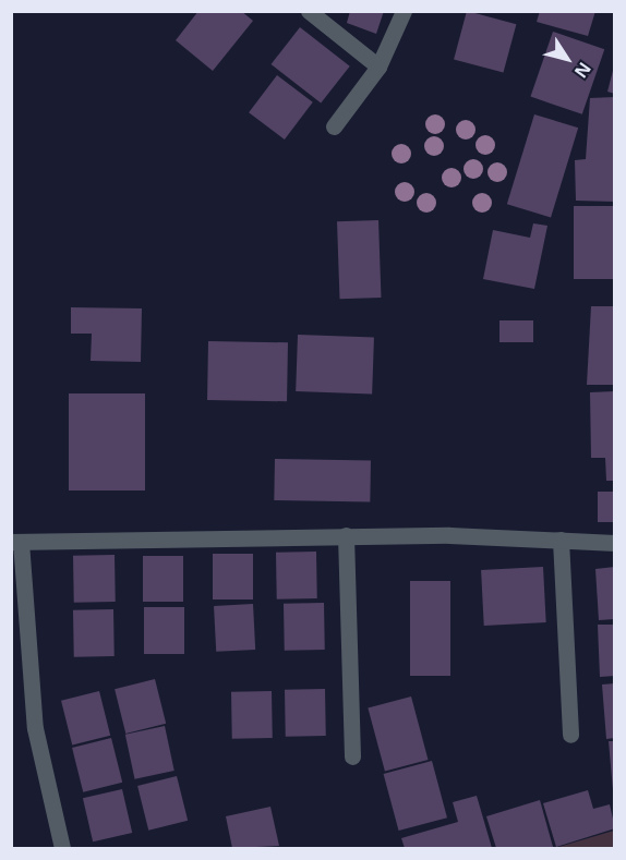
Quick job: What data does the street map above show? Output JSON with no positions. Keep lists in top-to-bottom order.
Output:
{
  "north": "bottom right"
}
